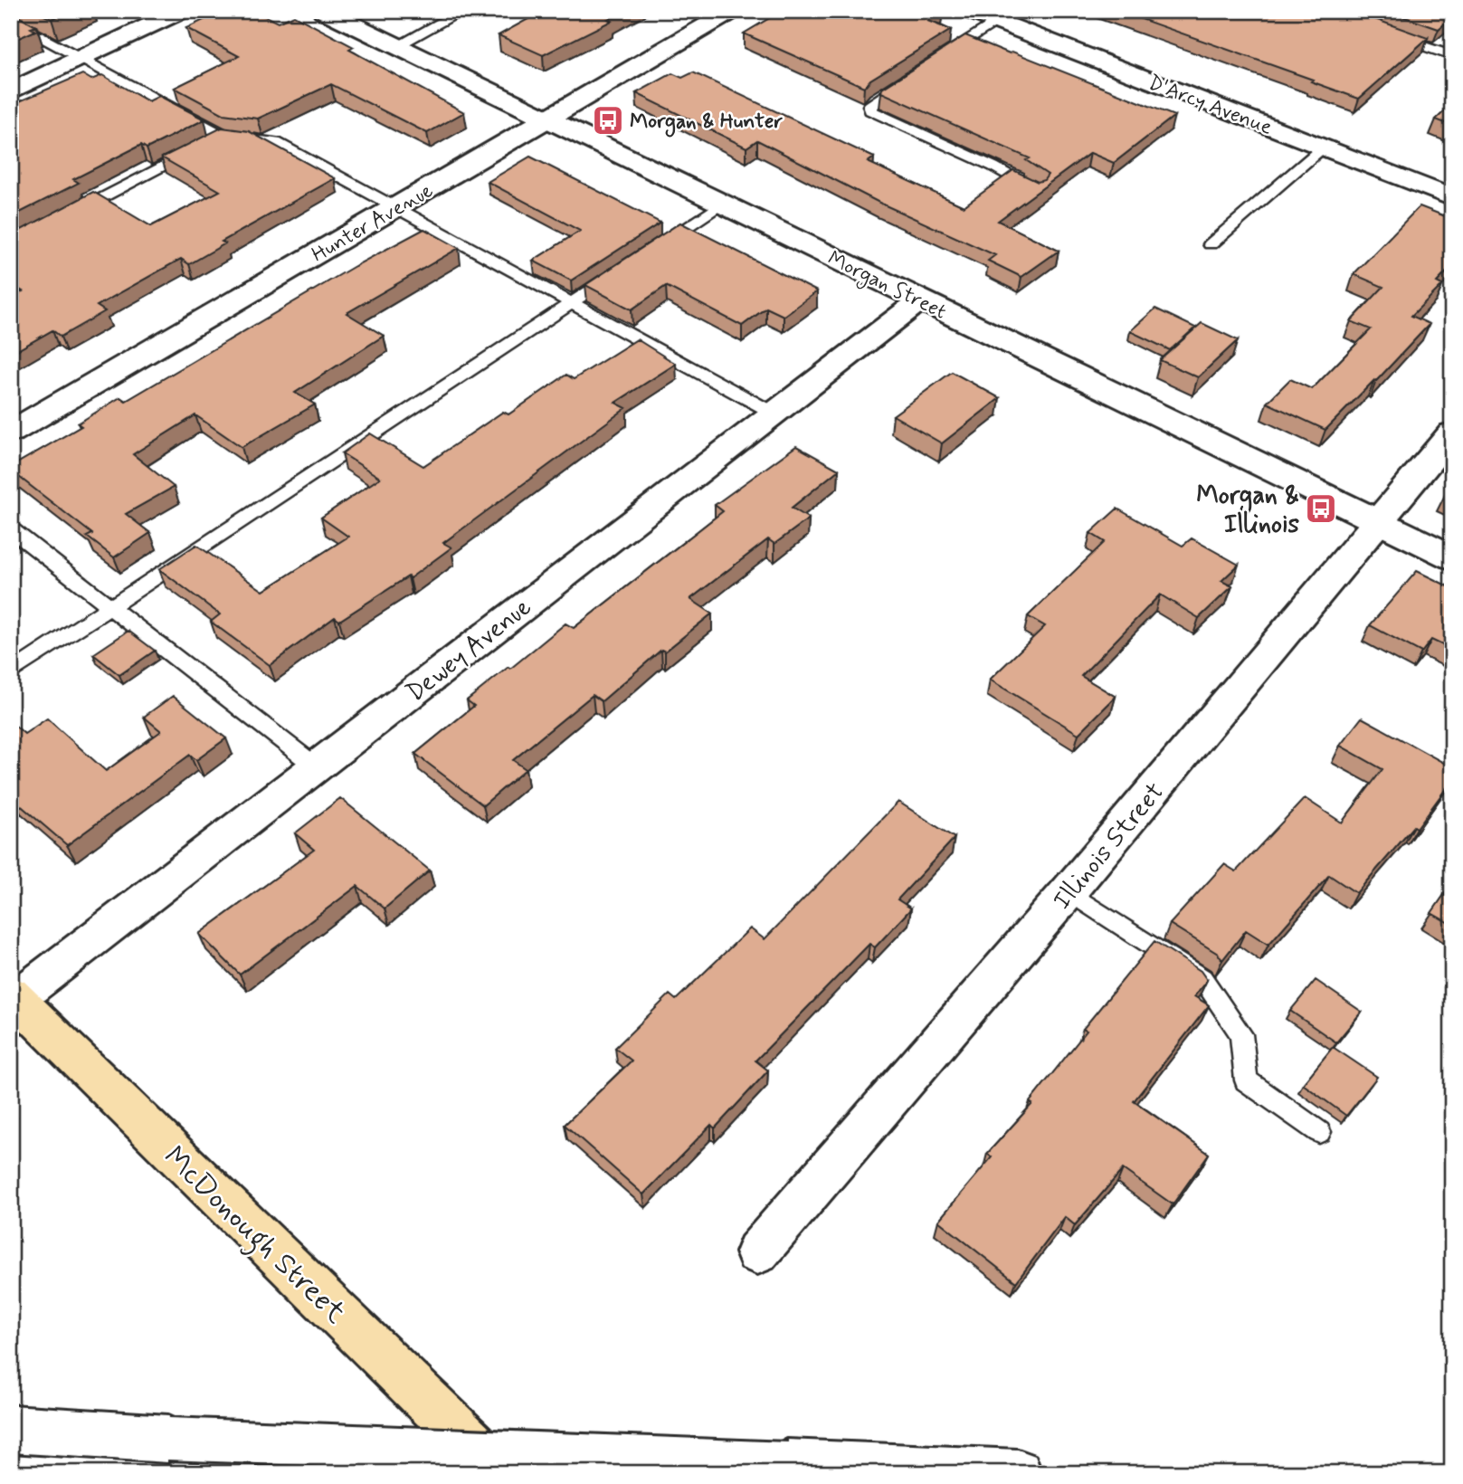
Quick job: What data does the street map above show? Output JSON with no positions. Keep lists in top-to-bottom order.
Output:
{
  "streets": {
    "main road": ["McDonough Street"],
    "street": [
      "D'Arcy Avenue",
      "Hunter Avenue",
      "Morgan Street",
      "Dewey Avenue",
      "Illinois Street"
    ]
  },
  "crossings": [
    ["Hunter Avenue", "Morgan Street"],
    ["Morgan Street", "Dewey Avenue"],
    ["Morgan Street", "Illinois Street"],
    ["Dewey Avenue", "McDonough Street"]
  ],
  "places": {
    "bus stop": ["Morgan & Hunter", "Morgan & Illinois"]
  }
}
